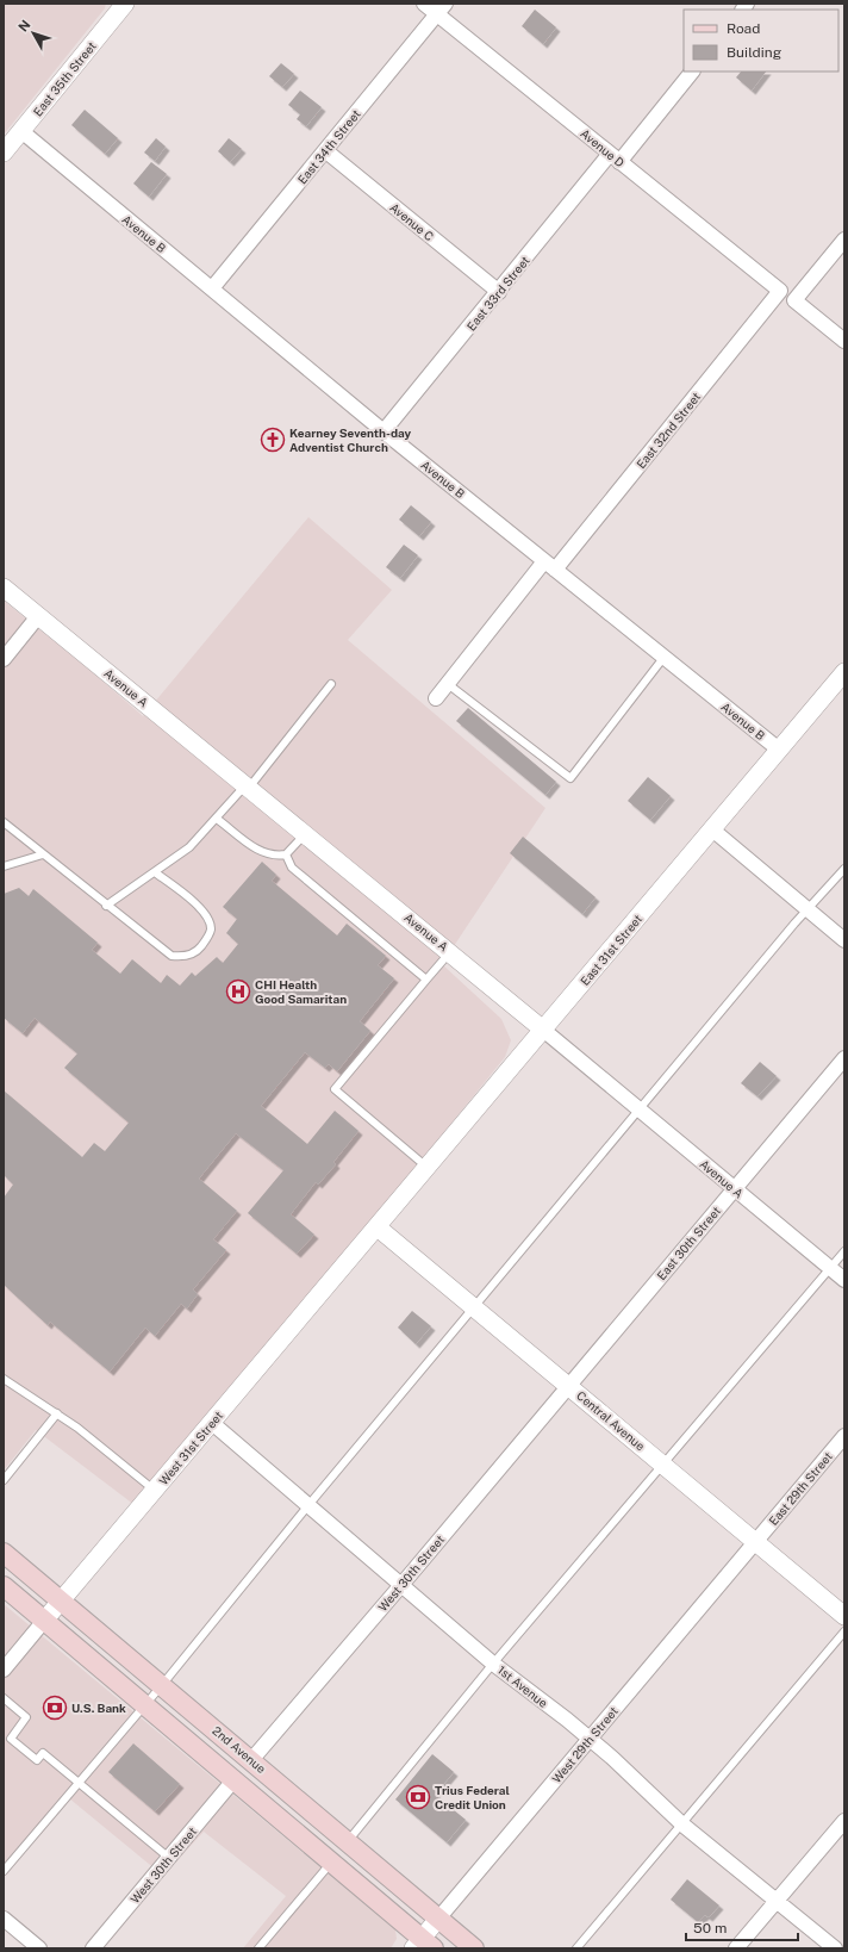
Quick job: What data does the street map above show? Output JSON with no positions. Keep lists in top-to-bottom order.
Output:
{
  "streets": {
    "main road": ["2nd Avenue"],
    "street": [
      "East 35th Street",
      "East 34th Street",
      "Avenue D",
      "Avenue C",
      "Avenue B",
      "East 33rd Street",
      "East 32nd Street",
      "Avenue A",
      "East 31st Street",
      "East 30th Street",
      "Central Avenue",
      "West 31st Street",
      "East 29th Street",
      "West 30th Street",
      "1st Avenue",
      "West 29th Street"
    ]
  },
  "crossings": [
    ["East 35th Street", "Avenue B"],
    ["East 34th Street", "Avenue D"],
    ["East 34th Street", "Avenue C"],
    ["East 34th Street", "Avenue B"],
    ["Avenue D", "East 33rd Street"],
    ["Avenue D", "East 32nd Street"],
    ["Avenue C", "East 33rd Street"],
    ["Avenue B", "East 33rd Street"],
    ["Avenue B", "East 32nd Street"],
    ["Avenue B", "East 31st Street"],
    ["Avenue A", "East 31st Street"],
    ["Avenue A", "East 30th Street"],
    ["East 31st Street", "Central Avenue"],
    ["East 31st Street", "West 31st Street"],
    ["East 30th Street", "Central Avenue"],
    ["East 30th Street", "West 30th Street"],
    ["Central Avenue", "West 31st Street"],
    ["Central Avenue", "East 29th Street"],
    ["Central Avenue", "West 30th Street"],
    ["Central Avenue", "West 29th Street"],
    ["West 31st Street", "1st Avenue"],
    ["West 31st Street", "2nd Avenue"],
    ["East 29th Street", "West 29th Street"],
    ["West 30th Street", "1st Avenue"],
    ["West 30th Street", "2nd Avenue"],
    ["1st Avenue", "West 29th Street"],
    ["West 29th Street", "2nd Avenue"]
  ],
  "places": {
    "church": ["Kearney Seventh-day Adventist Church"],
    "hospital": ["CHI Health Good Samaritan"],
    "bank": ["U.S. Bank", "Trius Federal Credit Union"]
  },
  "legend": ["Road", "Building"],
  "scale_bar": "50 m",
  "north": "top left"
}
